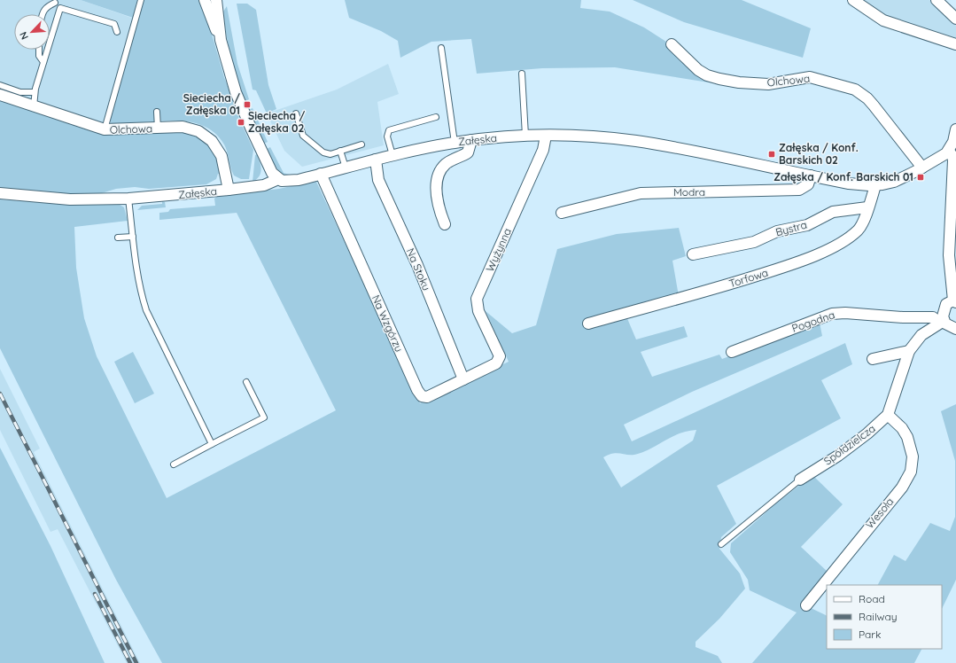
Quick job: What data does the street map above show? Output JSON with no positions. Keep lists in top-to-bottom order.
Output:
{
  "streets": {
    "street": [
      "Olchowa",
      "Załęska",
      "Modra",
      "Bystra",
      "Wyżynna",
      "Na Stoku",
      "Torfowa",
      "Pogodna",
      "Na Wzgórzu",
      "Spółdzielcza",
      "Wesoła"
    ]
  },
  "crossings": [
    ["Olchowa", "Załęska"],
    ["Załęska", "Modra"],
    ["Załęska", "Wyżynna"],
    ["Załęska", "Na Stoku"],
    ["Załęska", "Torfowa"],
    ["Załęska", "Na Wzgórzu"],
    ["Bystra", "Torfowa"],
    ["Wyżynna", "Na Wzgórzu"],
    ["Na Stoku", "Na Wzgórzu"],
    ["Pogodna", "Spółdzielcza"],
    ["Spółdzielcza", "Wesoła"]
  ],
  "places": {
    "transit": [
      "Sieciecha / Załęska 01",
      "Sieciecha / Załęska 02",
      "Załęska / Konf. Barskich 02",
      "Załęska / Konf. Barskich 01"
    ]
  },
  "legend": ["Road", "Railway", "Park"],
  "north": "bottom left"
}
